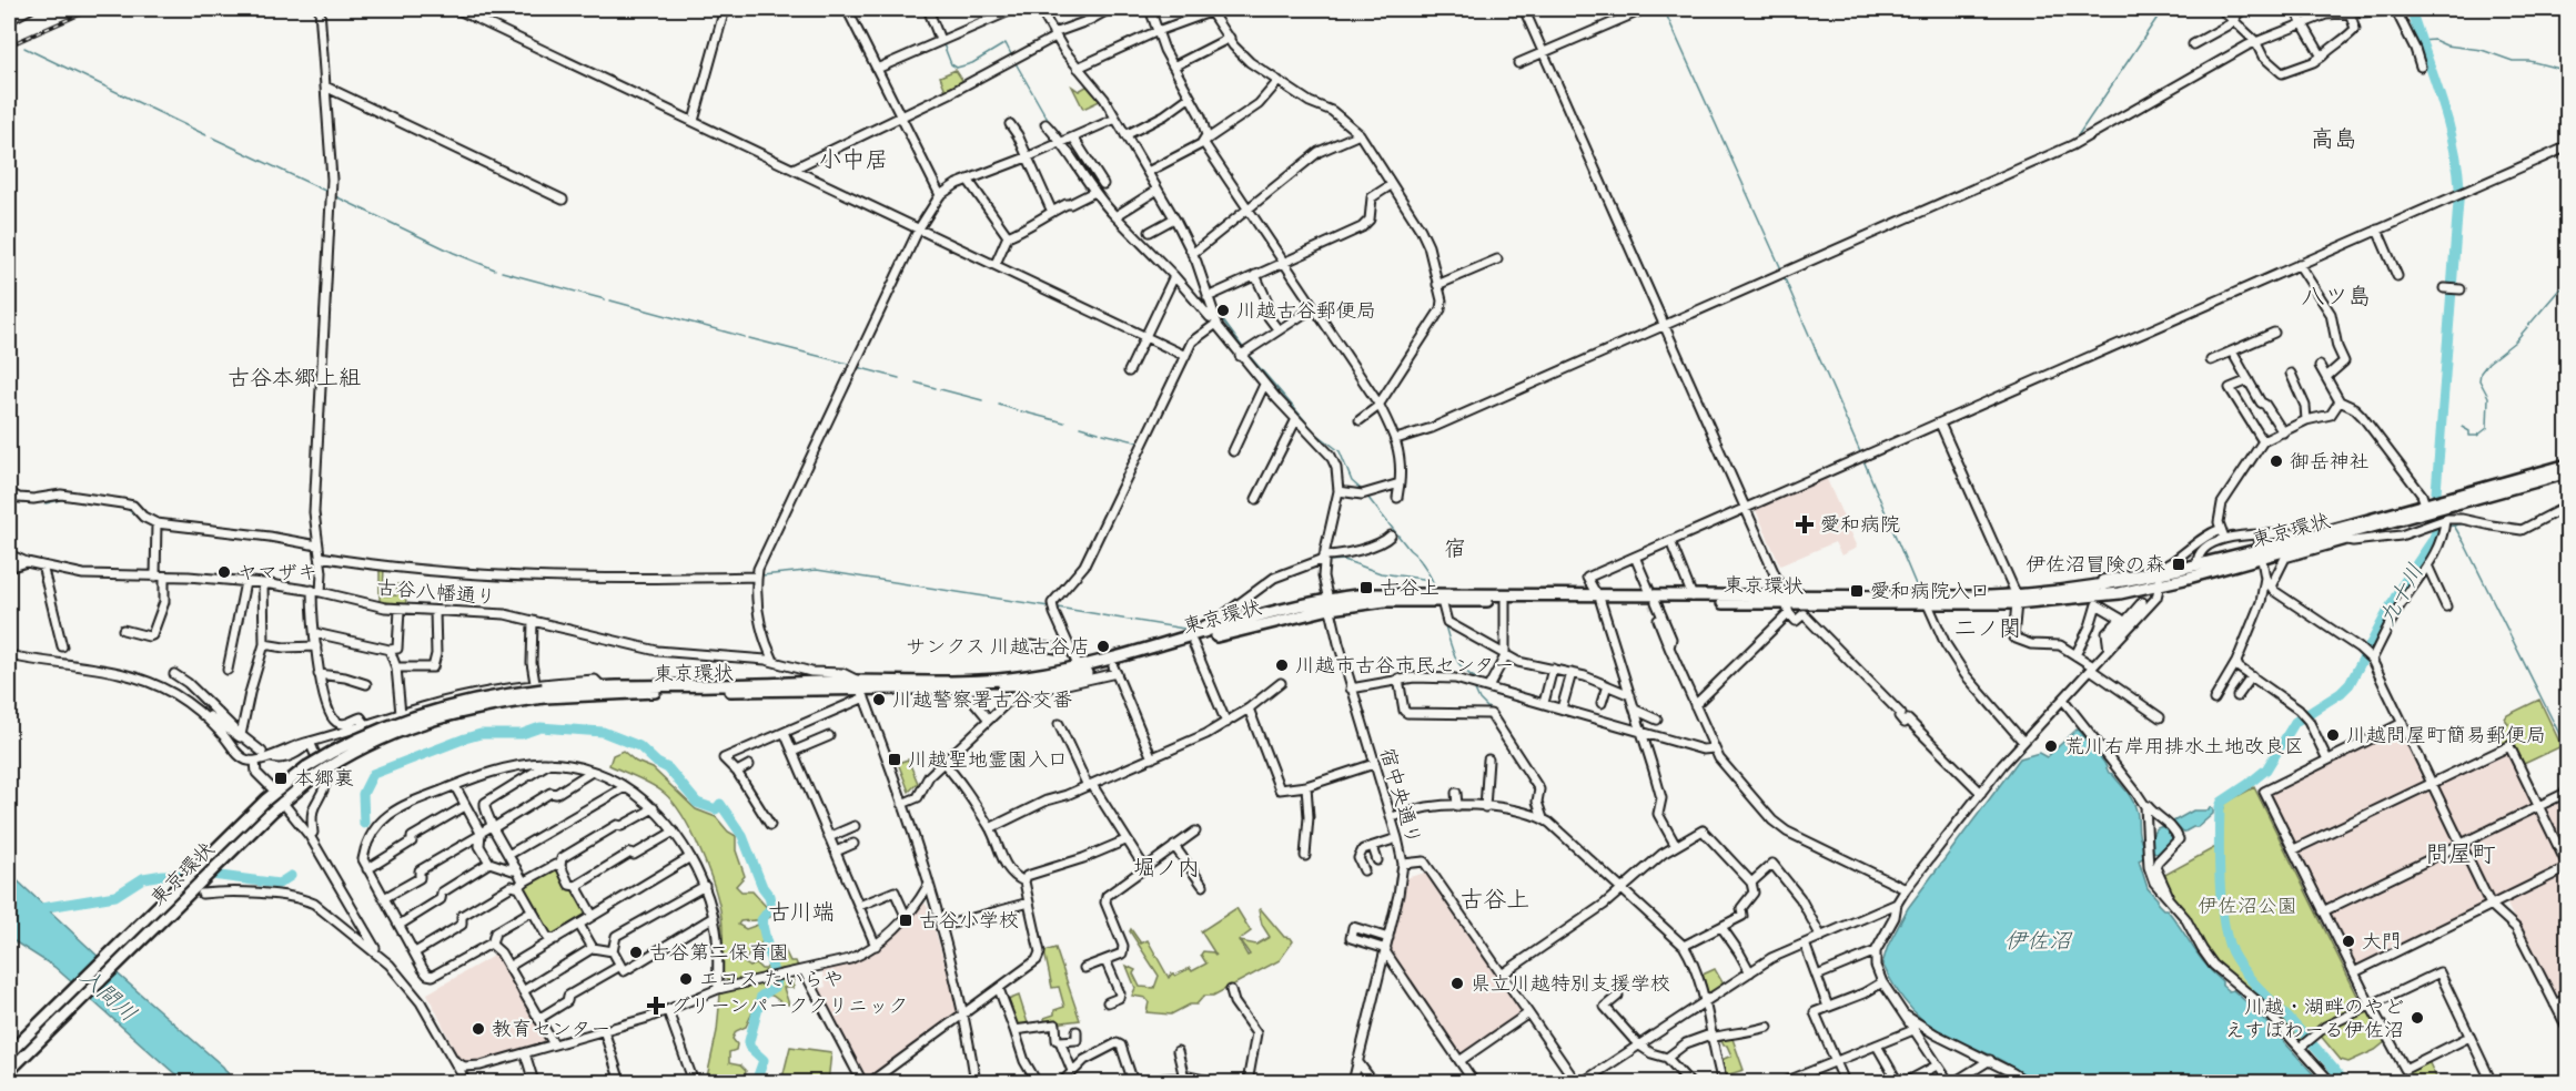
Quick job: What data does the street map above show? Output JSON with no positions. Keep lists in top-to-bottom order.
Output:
{
  "streets": {
    "highway": ["東京環状"],
    "street": ["古谷八幡通り", "宿中央通り"]
  },
  "crossings": [
    ["東京環状", "古谷八幡通り"],
    ["東京環状", "宿中央通り"]
  ],
  "districts": [
    "高島",
    "小中居",
    "八ツ島",
    "古谷本郷上組",
    "宿",
    "二ノ関",
    "問屋町",
    "堀ノ内",
    "古谷上",
    "古川端"
  ],
  "water": ["九十川", "伊佐沼", "入間川"],
  "parks": ["伊佐沼公園"],
  "places": {
    "other": [
      "川越古谷郵便局",
      "御岳神社",
      "ヤマザキ",
      "サンクス 川越古谷店",
      "川越市古谷市民センター",
      "川越警察署古谷交番",
      "川越問屋町簡易郵便局",
      "荒川右岸用排水土地改良区",
      "大門",
      "古谷第二保育園",
      "エコス たいらや",
      "県立川越特別支援学校",
      "川越・湖畔のやど えすぽわーる伊佐沼",
      "教育センター"
    ],
    "health": ["愛和病院", "グリーンパーククリニック"],
    "transit": [
      "伊佐沼冒険の森",
      "古谷上",
      "愛和病院入口",
      "川越聖地霊園入口",
      "本郷裏",
      "古谷小学校"
    ]
  }
}
